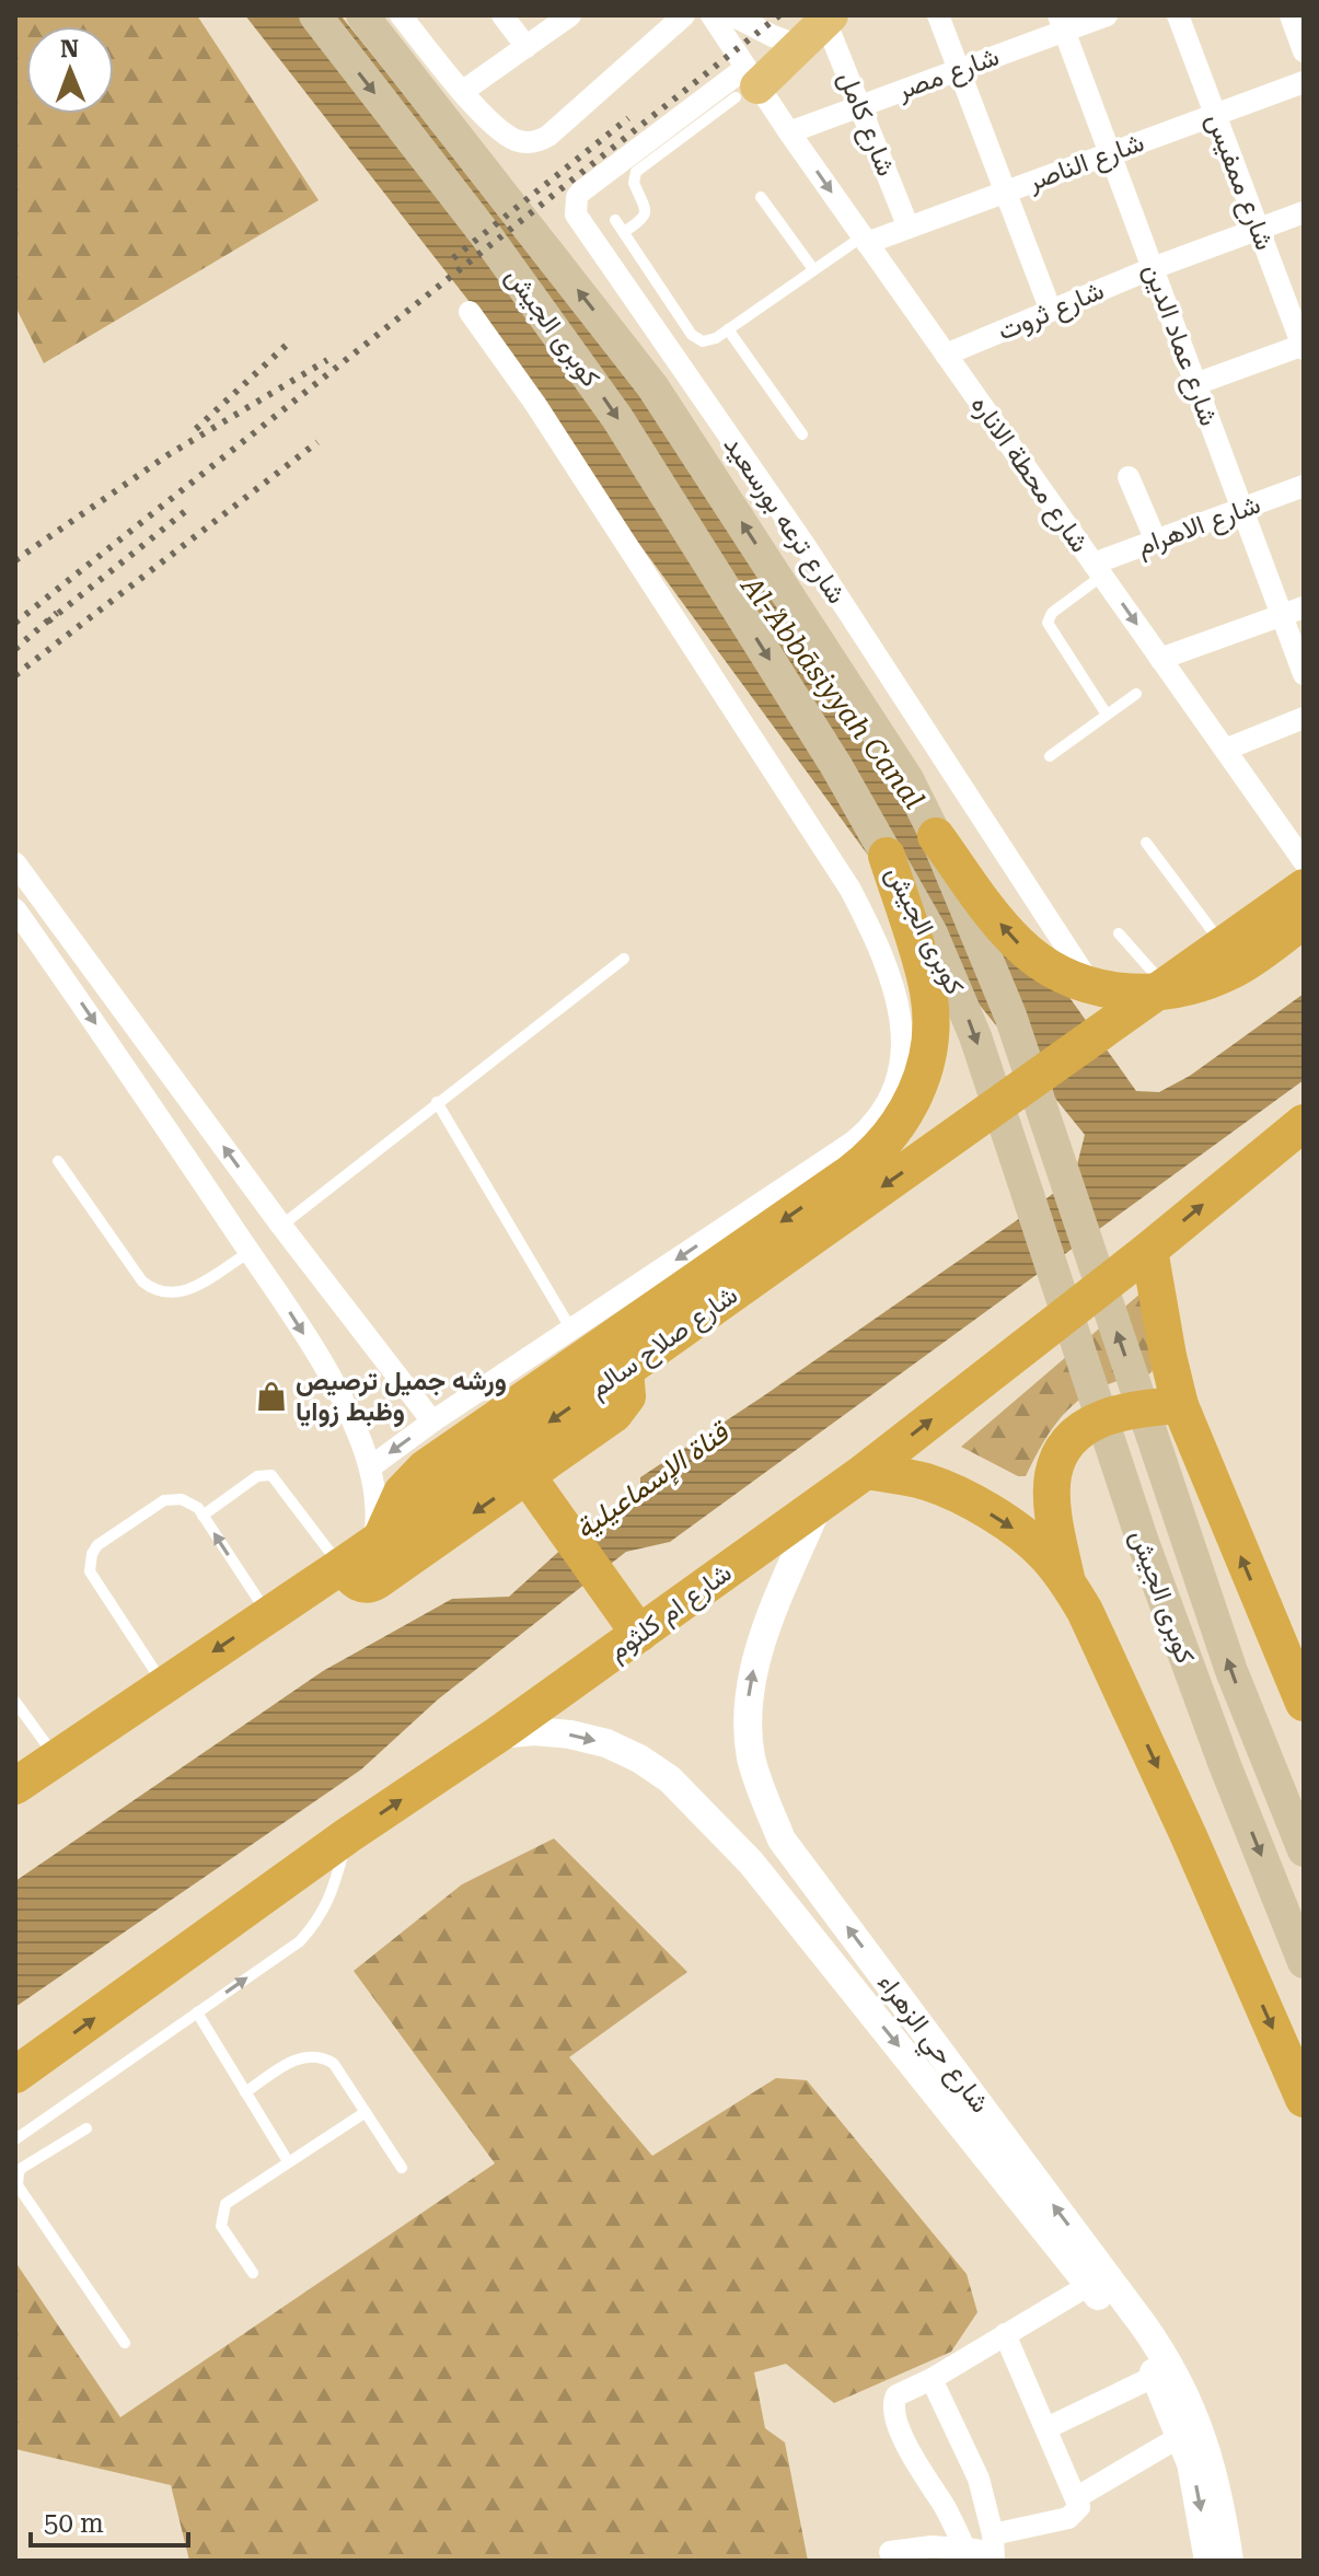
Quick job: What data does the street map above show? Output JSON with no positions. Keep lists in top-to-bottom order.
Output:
{
  "streets": {
    "highway": ["شارع صلاح سالم", "شارع ام كلثوم"],
    "main road": ["كوبرى الجيش"],
    "street": [
      "شارع مصر",
      "شارع كامل",
      "شارع الناصر",
      "شارع ممفيس",
      "شارع ثروت",
      "شارع عماد الدين",
      "شارع محطة الاناره",
      "شارع ترعه بورسعيد",
      "شارع الاهرام",
      "شارع حي الزهراء"
    ]
  },
  "crossings": [
    ["شارع مصر", "شارع كامل"],
    ["شارع مصر", "شارع عماد الدين"],
    ["شارع مصر", "شارع محطة الاناره"],
    ["شارع كامل", "شارع الناصر"],
    ["شارع الناصر", "شارع ممفيس"],
    ["شارع الناصر", "شارع عماد الدين"],
    ["شارع الناصر", "شارع محطة الاناره"],
    ["شارع ممفيس", "شارع ثروت"],
    ["شارع ثروت", "شارع عماد الدين"],
    ["شارع ثروت", "شارع محطة الاناره"],
    ["شارع عماد الدين", "شارع الاهرام"],
    ["شارع محطة الاناره", "شارع ترعه بورسعيد"],
    ["شارع محطة الاناره", "شارع الاهرام"],
    ["شارع ترعه بورسعيد", "شارع صلاح سالم"],
    ["شارع ام كلثوم", "شارع حي الزهراء"]
  ],
  "one_way": ["شارع صلاح سالم", "شارع ام كلثوم"],
  "water": ["Al-ʿAbbāsiyyah Canal", "قناة الإسماعيلية"],
  "places": {
    "shop": ["ورشه جميل ترصيص وظبط زوايا"]
  },
  "scale_bar": "50 m",
  "north": "top"
}
